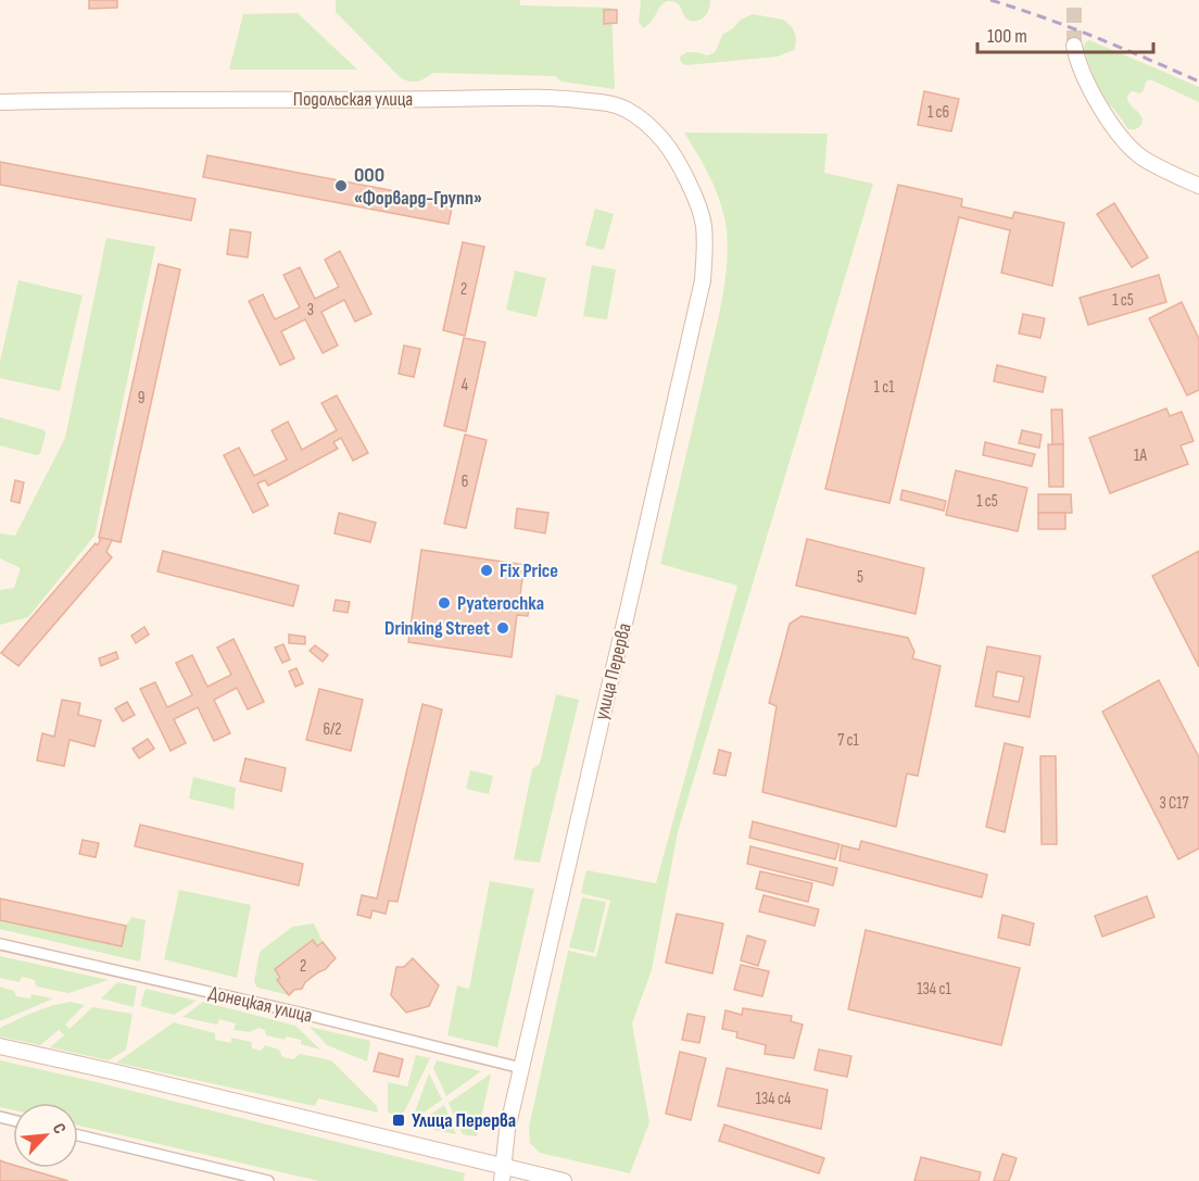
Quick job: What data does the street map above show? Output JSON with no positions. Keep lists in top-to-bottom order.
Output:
{
  "streets": {
    "street": ["Подольская улица", "улица Перерва", "Донецкая улица"]
  },
  "crossings": [
    ["Подольская улица", "улица Перерва"],
    ["улица Перерва", "Донецкая улица"]
  ],
  "places": {
    "other": [
      "ООО «Форвард-Групп»",
      "Fix Price",
      "Pyaterochka",
      "Drinking Street"
    ],
    "transit": ["Улица Перерва"]
  },
  "house_numbers": [
    "1 с6",
    "2",
    "1 с5",
    "3",
    "4",
    "1 с1",
    "9",
    "1А",
    "6",
    "1 с5",
    "5",
    "6/2",
    "7 с1",
    "3 С17",
    "2",
    "134 с1",
    "134 с4"
  ],
  "scale_bar": "100 m",
  "north": "top right"
}
